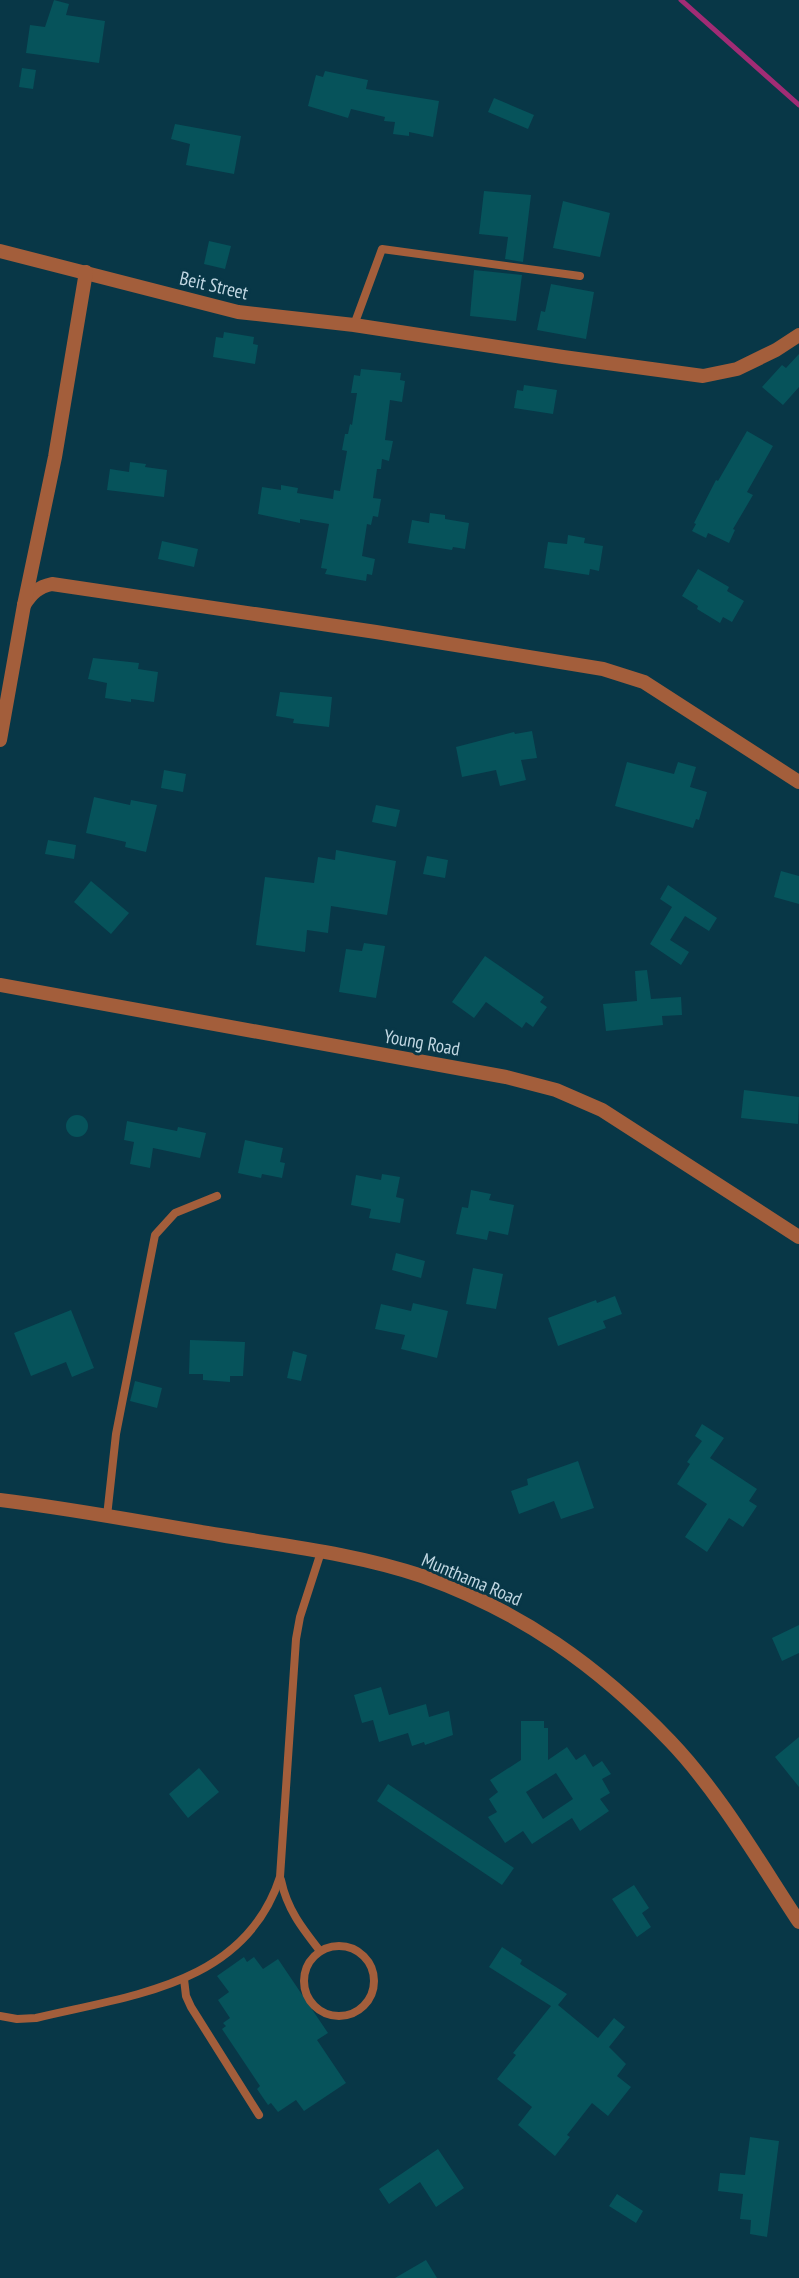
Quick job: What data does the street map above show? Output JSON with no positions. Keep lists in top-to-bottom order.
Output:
{
  "streets": {
    "street": ["Beit Street", "Young Road", "Munthama Road"]
  }
}
